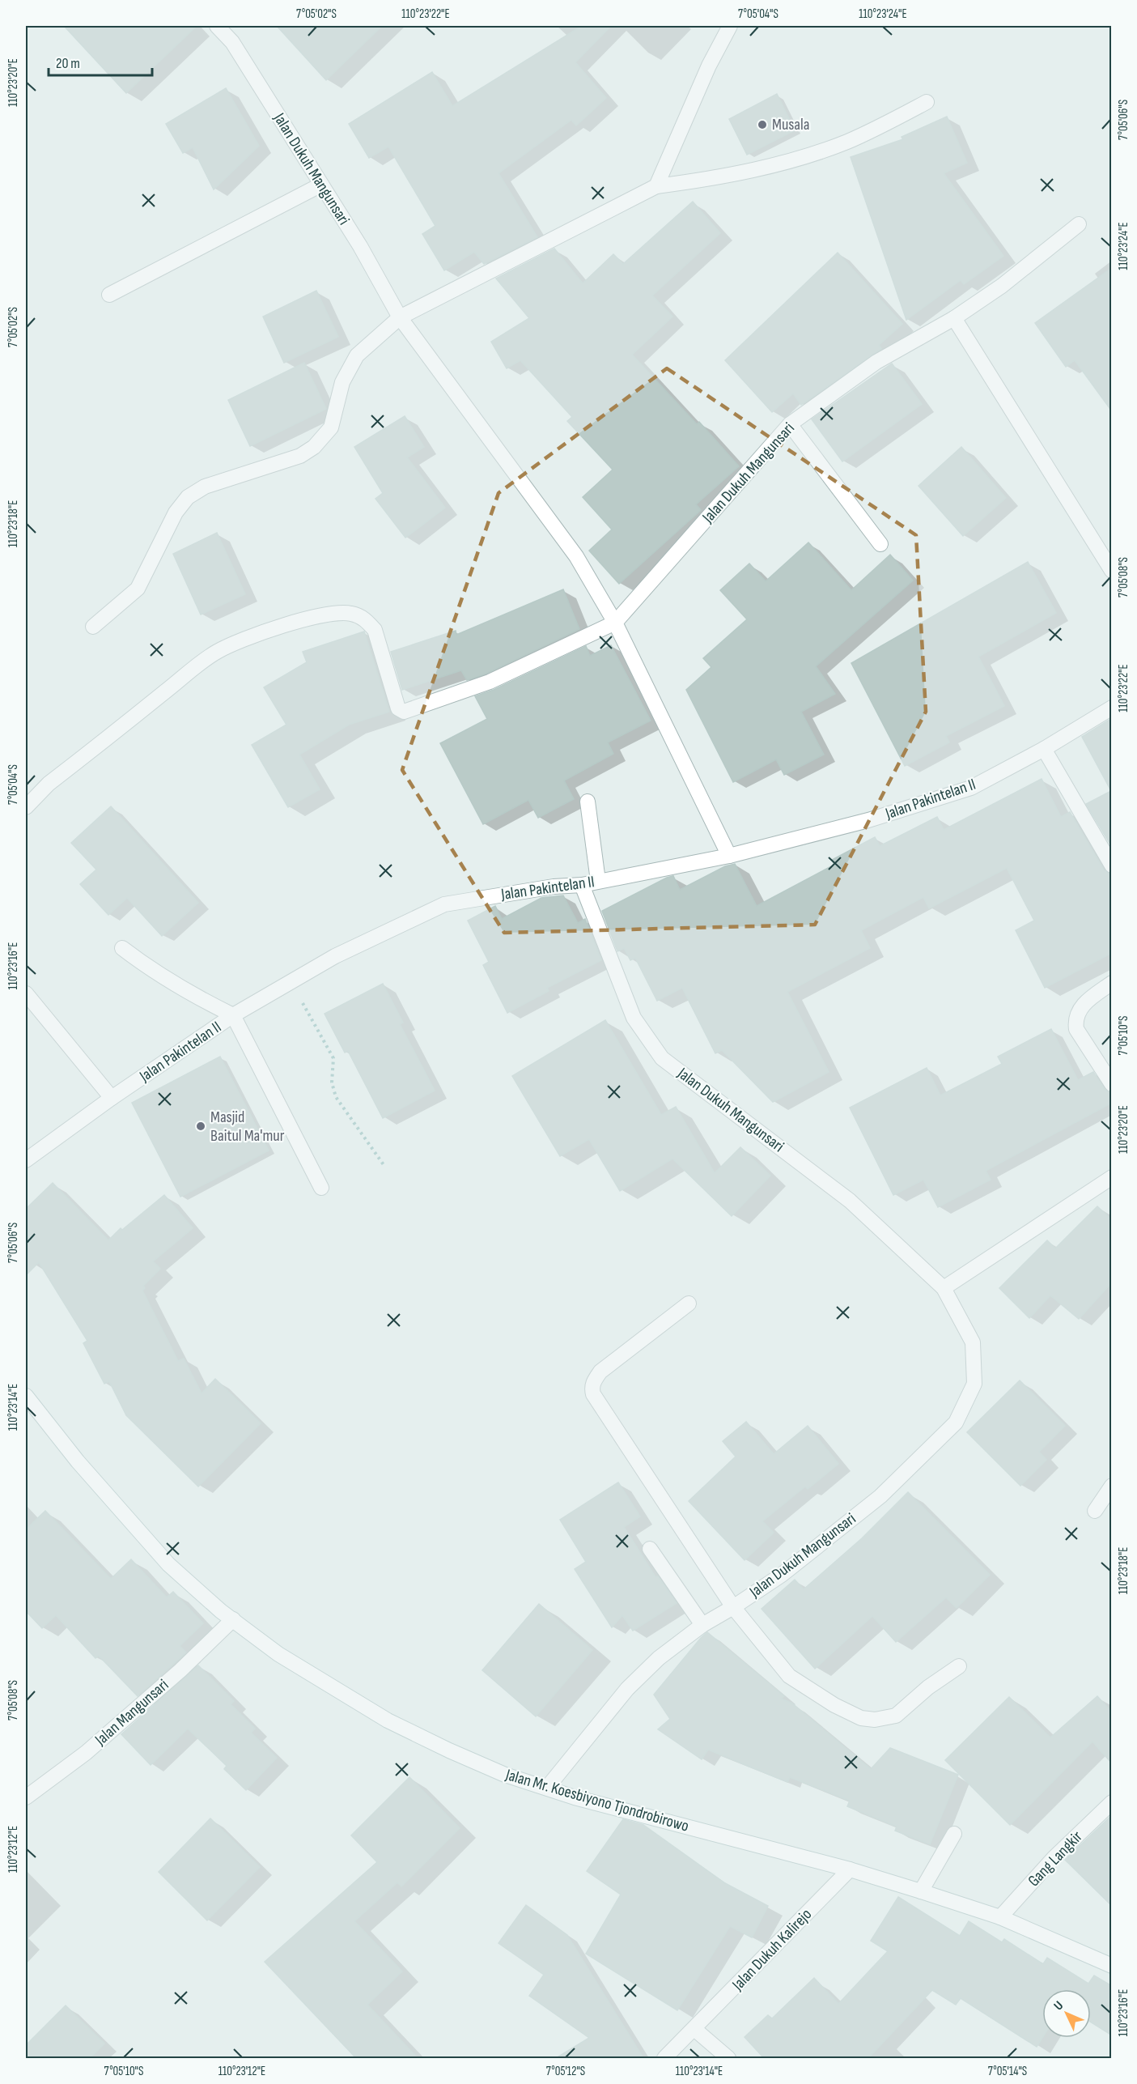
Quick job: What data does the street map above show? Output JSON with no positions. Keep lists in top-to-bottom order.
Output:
{
  "streets": {
    "street": [
      "Jalan Dukuh Mangunsari",
      "Jalan Pakintelan II",
      "Jalan Mangunsari",
      "Jalan Mr. Koesbiyono Tjondrobirowo",
      "Gang Langkir",
      "Jalan Dukuh Kalirejo"
    ]
  },
  "crossings": [
    ["Jalan Dukuh Mangunsari", "Jalan Pakintelan II"],
    ["Jalan Dukuh Mangunsari", "Jalan Mr. Koesbiyono Tjondrobirowo"],
    ["Jalan Mangunsari", "Jalan Mr. Koesbiyono Tjondrobirowo"],
    ["Jalan Mr. Koesbiyono Tjondrobirowo", "Gang Langkir"],
    ["Jalan Mr. Koesbiyono Tjondrobirowo", "Jalan Dukuh Kalirejo"]
  ],
  "places": ["Musala", "Masjid Baitul Ma'mur"],
  "scale_bar": "20 m",
  "north": "top left",
  "coordinates": [
    "7°05'02\"S",
    "110°23'22\"E",
    "7°05'04\"S",
    "110°23'24\"E",
    "110°23'20\"E",
    "7°05'06\"S",
    "110°23'18\"E",
    "7°05'08\"S",
    "110°23'16\"E",
    "7°05'10\"S",
    "110°23'14\"E",
    "110°23'12\"E",
    "7°05'12\"S",
    "7°05'14\"S"
  ]
}
